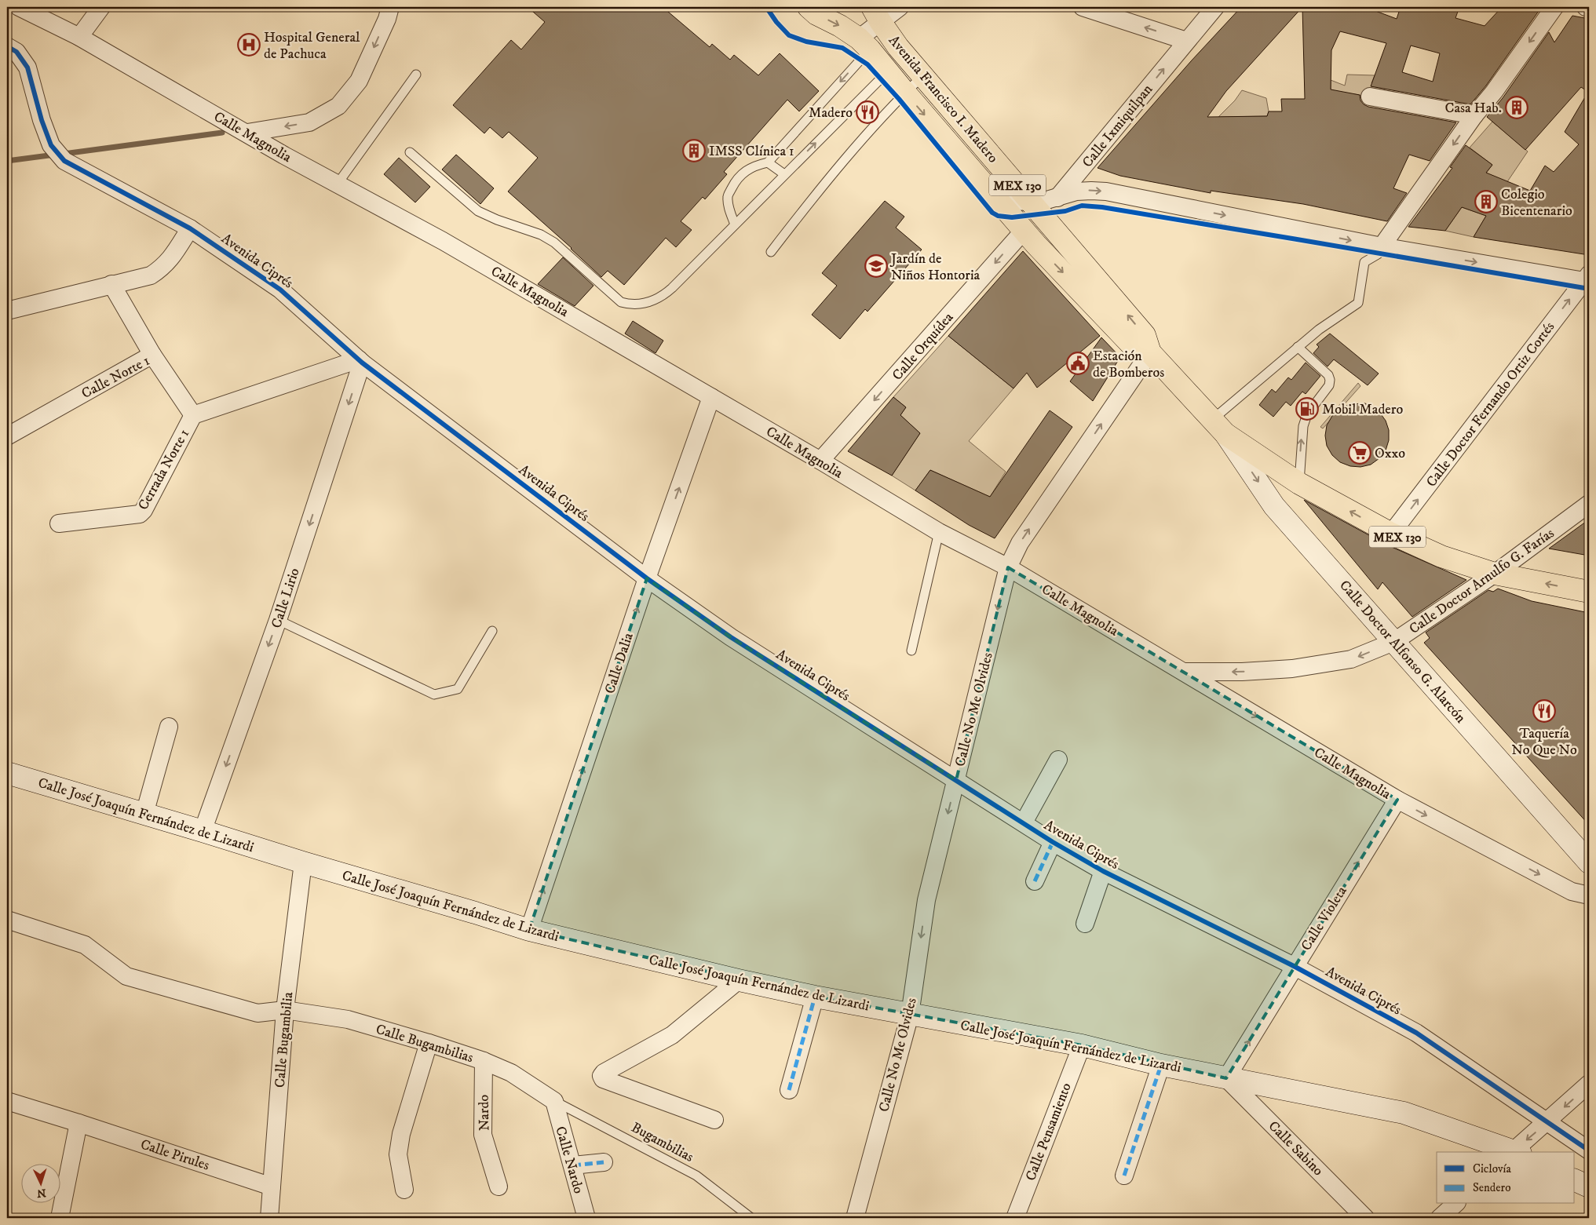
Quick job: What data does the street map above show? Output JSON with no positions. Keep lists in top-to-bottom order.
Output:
{
  "streets": {
    "main road": ["Avenida Francisco I. Madero", "MEX 130"],
    "street": [
      "Calle Ixmiquilpan",
      "Calle Magnolia",
      "Avenida Ciprés",
      "Calle Orquídea",
      "Calle Norte 1",
      "Calle Doctor Fernando Ortiz Cortés",
      "Cerrada Norte 1",
      "Calle Doctor Arnulfo G. Farías",
      "Calle Lirio",
      "Calle Doctor Alfonso G. Alarcón",
      "Calle Dalia",
      "Calle No Me Olvides",
      "Calle José Joaquín Fernández de Lizardi",
      "Calle Violeta",
      "Calle Bugambilia",
      "Calle Bugambilias",
      "Nardo",
      "Calle Pensamiento",
      "Calle Sabino",
      "Calle Pirules",
      "Calle Nardo"
    ],
    "lane": ["Bugambilias"]
  },
  "crossings": [
    ["Avenida Francisco I. Madero", "Calle Orquídea"],
    ["Avenida Francisco I. Madero", "Calle Doctor Fernando Ortiz Cortés"],
    ["Avenida Francisco I. Madero", "Calle Doctor Arnulfo G. Farías"],
    ["Avenida Francisco I. Madero", "Calle Doctor Alfonso G. Alarcón"],
    ["Avenida Francisco I. Madero", "Calle No Me Olvides"],
    ["Calle Magnolia", "Calle Orquídea"],
    ["Calle Magnolia", "Calle Doctor Arnulfo G. Farías"],
    ["Calle Magnolia", "Calle Dalia"],
    ["Calle Magnolia", "Calle No Me Olvides"],
    ["Calle Magnolia", "Calle Violeta"],
    ["Avenida Ciprés", "Calle Lirio"],
    ["Avenida Ciprés", "Calle Dalia"],
    ["Avenida Ciprés", "Calle No Me Olvides"],
    ["Avenida Ciprés", "Calle Violeta"],
    ["Calle Norte 1", "Cerrada Norte 1"],
    ["Calle Doctor Arnulfo G. Farías", "Calle Doctor Alfonso G. Alarcón"],
    ["Calle Lirio", "Calle José Joaquín Fernández de Lizardi"],
    ["Calle Dalia", "Calle José Joaquín Fernández de Lizardi"],
    ["Calle No Me Olvides", "Calle José Joaquín Fernández de Lizardi"],
    ["Calle José Joaquín Fernández de Lizardi", "Calle Violeta"],
    ["Calle José Joaquín Fernández de Lizardi", "Calle Bugambilia"],
    ["Calle José Joaquín Fernández de Lizardi", "Calle Pensamiento"],
    ["Calle José Joaquín Fernández de Lizardi", "Calle Sabino"],
    ["Calle Violeta", "Calle Sabino"],
    ["Calle Bugambilia", "Calle Bugambilias"],
    ["Calle Bugambilia", "Calle Pirules"],
    ["Calle Bugambilias", "Nardo"],
    ["Calle Bugambilias", "Bugambilias"],
    ["Calle Bugambilias", "Calle Nardo"],
    ["Bugambilias", "Calle Nardo"]
  ],
  "one_way": [
    "Calle Ixmiquilpan",
    "Calle Orquídea",
    "Calle Doctor Fernando Ortiz Cortés",
    "Calle Doctor Arnulfo G. Farías",
    "Calle Lirio",
    "Calle Doctor Alfonso G. Alarcón",
    "Calle Dalia",
    "Calle Violeta"
  ],
  "places": {
    "hospital": ["Hospital General de Pachuca"],
    "building": ["Casa Hab.", "IMSS Clínica 1", "Colegio Bicentenario"],
    "restaurant": ["Madero", "Taquería No Que No"],
    "school or university": ["Jardín de Niños Hontoria"],
    "public building": ["Estación de Bomberos"],
    "fuel station": ["Mobil Madero"],
    "supermarket": ["Oxxo"]
  },
  "legend": ["Ciclovía", "Sendero"],
  "north": "bottom"
}
